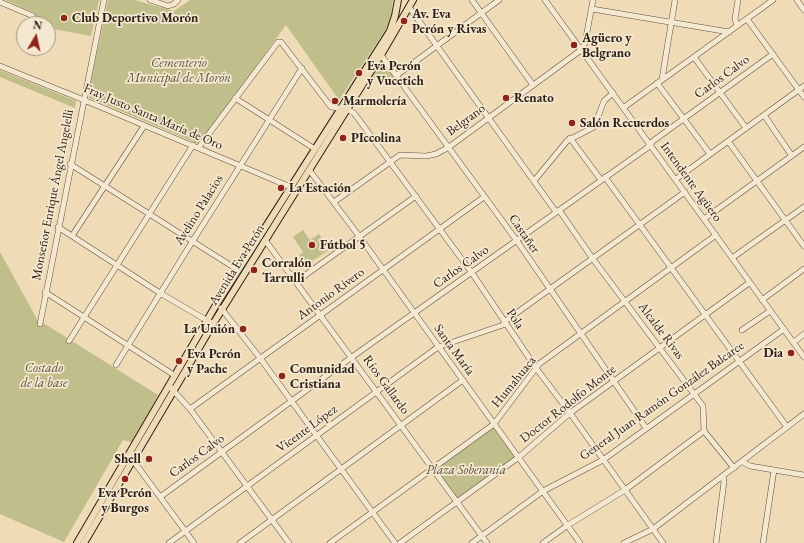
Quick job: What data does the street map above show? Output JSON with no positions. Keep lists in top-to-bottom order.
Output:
{
  "streets": {
    "main road": ["Avenida Eva Perón"],
    "street": [
      "Carlos Calvo",
      "Fray Justo Santa María de Oro",
      "Belgrano",
      "Intendente Agüero",
      "Monseñor Enrique Ángel Angelelli",
      "Avelino Palacios",
      "Castañer",
      "Antonio Rivero",
      "Pola",
      "Alcalde Rivas",
      "Santa María",
      "Humahuaca",
      "Ríos Gallardo",
      "General Juan Ramón González Balcarce",
      "Doctor Rodolfo Monte",
      "Vicente López"
    ]
  },
  "crossings": [
    ["Carlos Calvo", "Intendente Agüero"],
    ["Carlos Calvo", "Castañer"],
    ["Carlos Calvo", "Pola"],
    ["Carlos Calvo", "Alcalde Rivas"],
    ["Carlos Calvo", "Santa María"],
    ["Carlos Calvo", "Ríos Gallardo"],
    ["Fray Justo Santa María de Oro", "Monseñor Enrique Ángel Angelelli"],
    ["Fray Justo Santa María de Oro", "Avelino Palacios"],
    ["Fray Justo Santa María de Oro", "Avenida Eva Perón"],
    ["Belgrano", "Intendente Agüero"],
    ["Belgrano", "Castañer"],
    ["Belgrano", "Pola"],
    ["Belgrano", "Alcalde Rivas"],
    ["Belgrano", "Santa María"],
    ["Intendente Agüero", "Humahuaca"],
    ["Intendente Agüero", "General Juan Ramón González Balcarce"],
    ["Intendente Agüero", "Doctor Rodolfo Monte"],
    ["Intendente Agüero", "Vicente López"],
    ["Avelino Palacios", "Pola"],
    ["Castañer", "Avenida Eva Perón"],
    ["Castañer", "Antonio Rivero"],
    ["Castañer", "Humahuaca"],
    ["Castañer", "General Juan Ramón González Balcarce"],
    ["Castañer", "Doctor Rodolfo Monte"],
    ["Castañer", "Vicente López"],
    ["Avenida Eva Perón", "Pola"],
    ["Avenida Eva Perón", "Alcalde Rivas"],
    ["Avenida Eva Perón", "Santa María"],
    ["Avenida Eva Perón", "Ríos Gallardo"],
    ["Antonio Rivero", "Pola"],
    ["Antonio Rivero", "Santa María"],
    ["Antonio Rivero", "Ríos Gallardo"],
    ["Pola", "Humahuaca"],
    ["Pola", "General Juan Ramón González Balcarce"],
    ["Pola", "Doctor Rodolfo Monte"],
    ["Pola", "Vicente López"],
    ["Alcalde Rivas", "Humahuaca"],
    ["Alcalde Rivas", "General Juan Ramón González Balcarce"],
    ["Alcalde Rivas", "Doctor Rodolfo Monte"],
    ["Alcalde Rivas", "Vicente López"],
    ["Santa María", "Humahuaca"],
    ["Santa María", "General Juan Ramón González Balcarce"],
    ["Santa María", "Doctor Rodolfo Monte"],
    ["Santa María", "Vicente López"],
    ["Humahuaca", "Ríos Gallardo"],
    ["Ríos Gallardo", "General Juan Ramón González Balcarce"],
    ["Ríos Gallardo", "Doctor Rodolfo Monte"],
    ["Ríos Gallardo", "Vicente López"]
  ],
  "parks": ["Cementerio Municipal de Morón", "Costado de la base", "Plaza Soberanía"],
  "places": [
    "Club Deportivo Morón",
    "Av. Eva Perón y Rivas",
    "Agüero y Belgrano",
    "Eva Perón y Vucetich",
    "Renato",
    "Marmolería",
    "Salón Recuerdos",
    "PIccolina",
    "La Estación",
    "Fútbol 5",
    "Corralón Tarrulli",
    "La Unión",
    "Dia",
    "Eva Perón y Pache",
    "Comunidad Cristiana",
    "Shell",
    "Eva Perón y Burgos"
  ],
  "north": "top"
}
